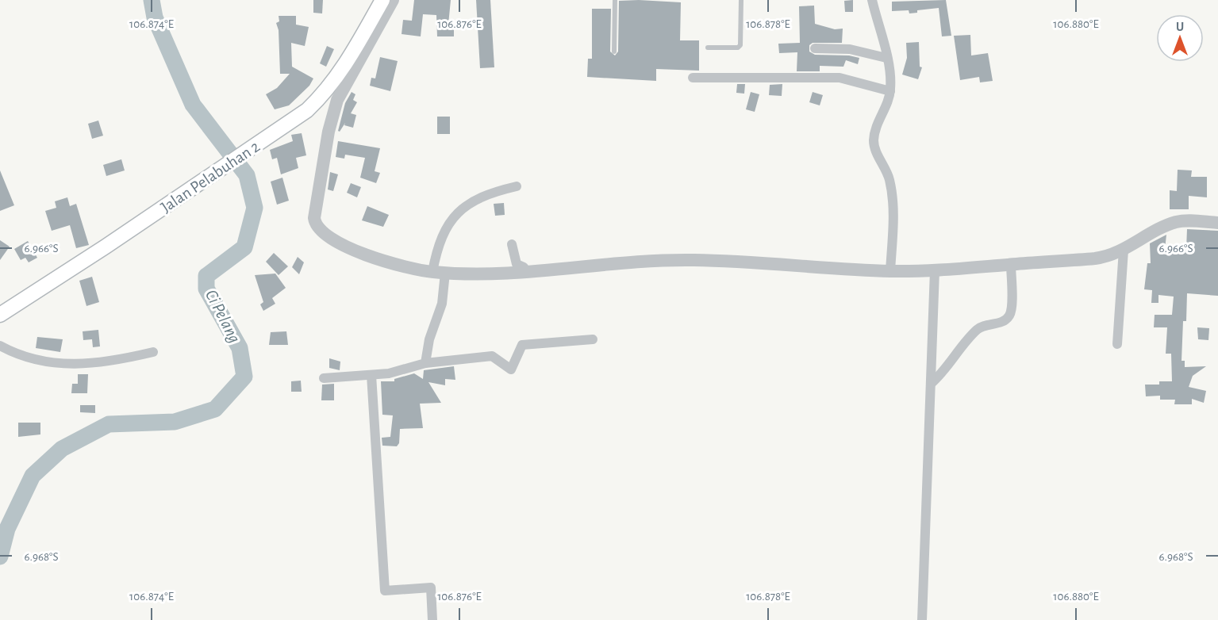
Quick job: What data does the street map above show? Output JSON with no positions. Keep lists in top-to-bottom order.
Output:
{
  "streets": {
    "main road": ["Jalan Pelabuhan 2"]
  },
  "water": ["Ci Pelang"],
  "north": "top",
  "coordinates": [
    "106.874°E",
    "106.876°E",
    "106.878°E",
    "106.880°E",
    "6.966°S",
    "6.968°S"
  ]
}
